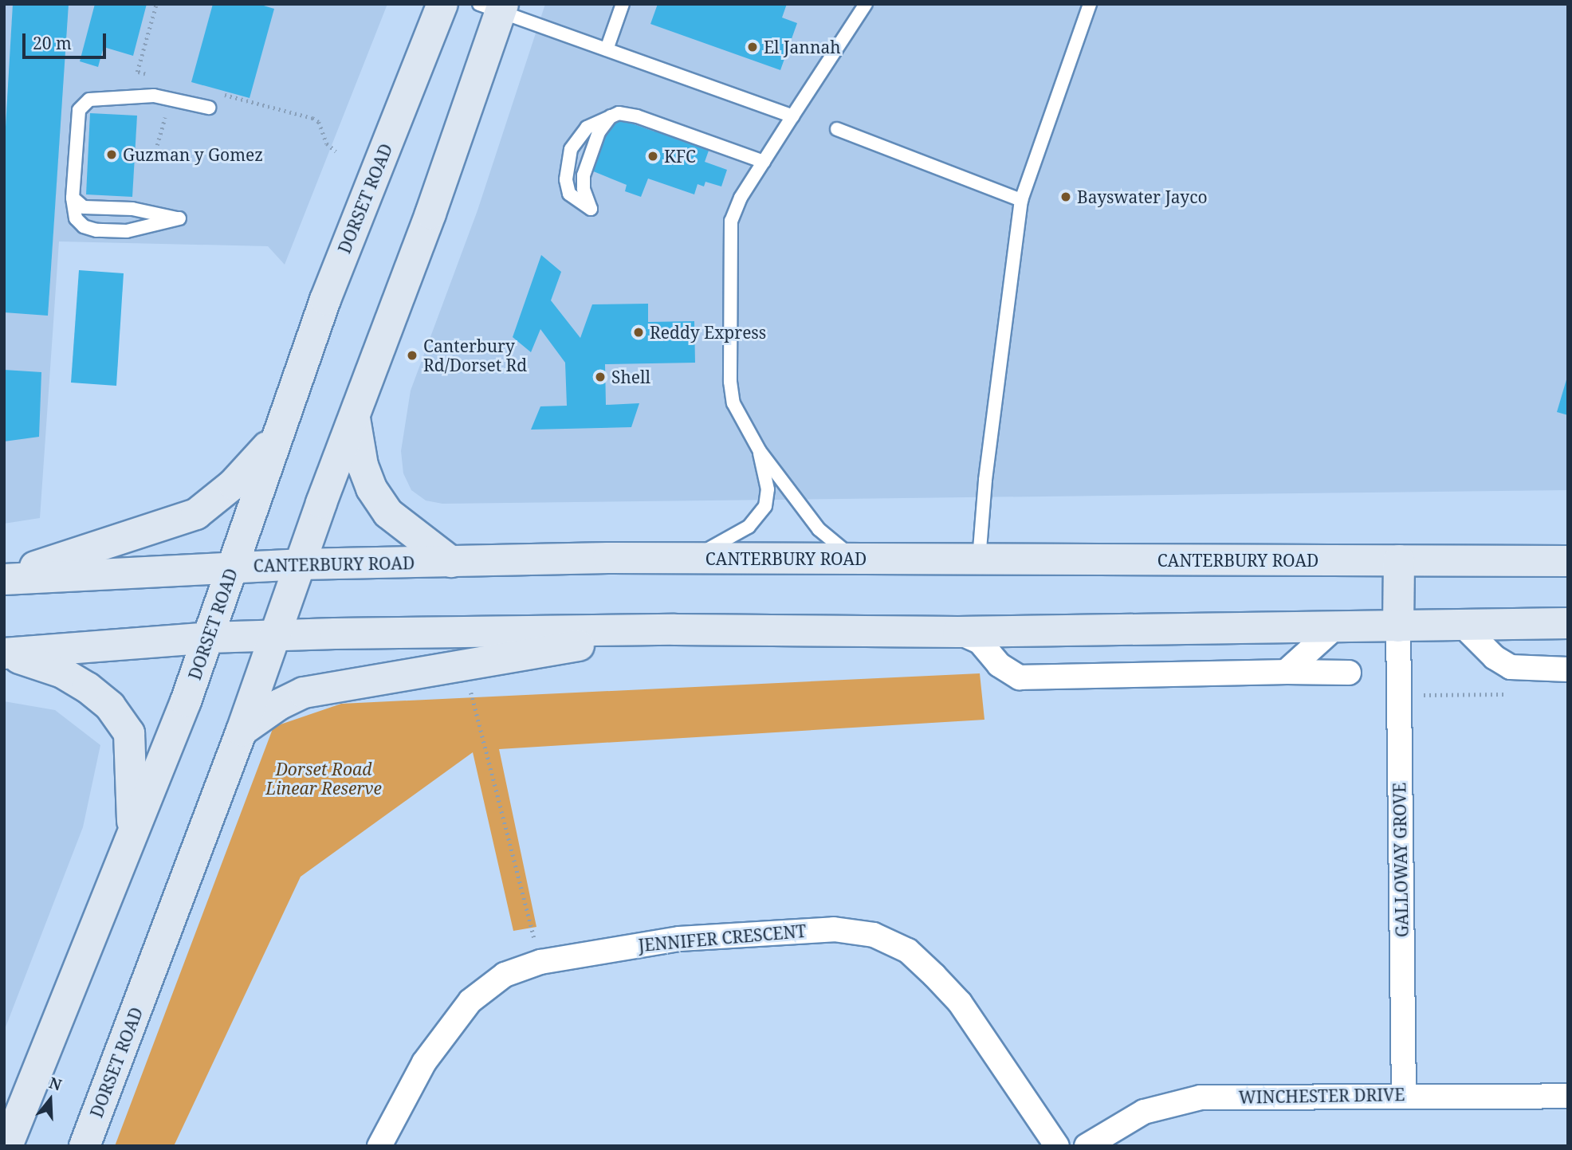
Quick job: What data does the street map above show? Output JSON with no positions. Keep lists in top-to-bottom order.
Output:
{
  "streets": {
    "main road": ["DORSET ROAD", "CANTERBURY ROAD"],
    "street": ["GALLOWAY GROVE", "JENNIFER CRESCENT", "WINCHESTER DRIVE"]
  },
  "crossings": [
    ["DORSET ROAD", "CANTERBURY ROAD"],
    ["GALLOWAY GROVE", "WINCHESTER DRIVE"]
  ],
  "parks": ["Dorset Road Linear Reserve"],
  "places": [
    "El Jannah",
    "Guzman y Gomez",
    "KFC",
    "Bayswater Jayco",
    "Reddy Express",
    "Canterbury Rd/Dorset Rd",
    "Shell"
  ],
  "scale_bar": "20 m",
  "north": "top"
}
